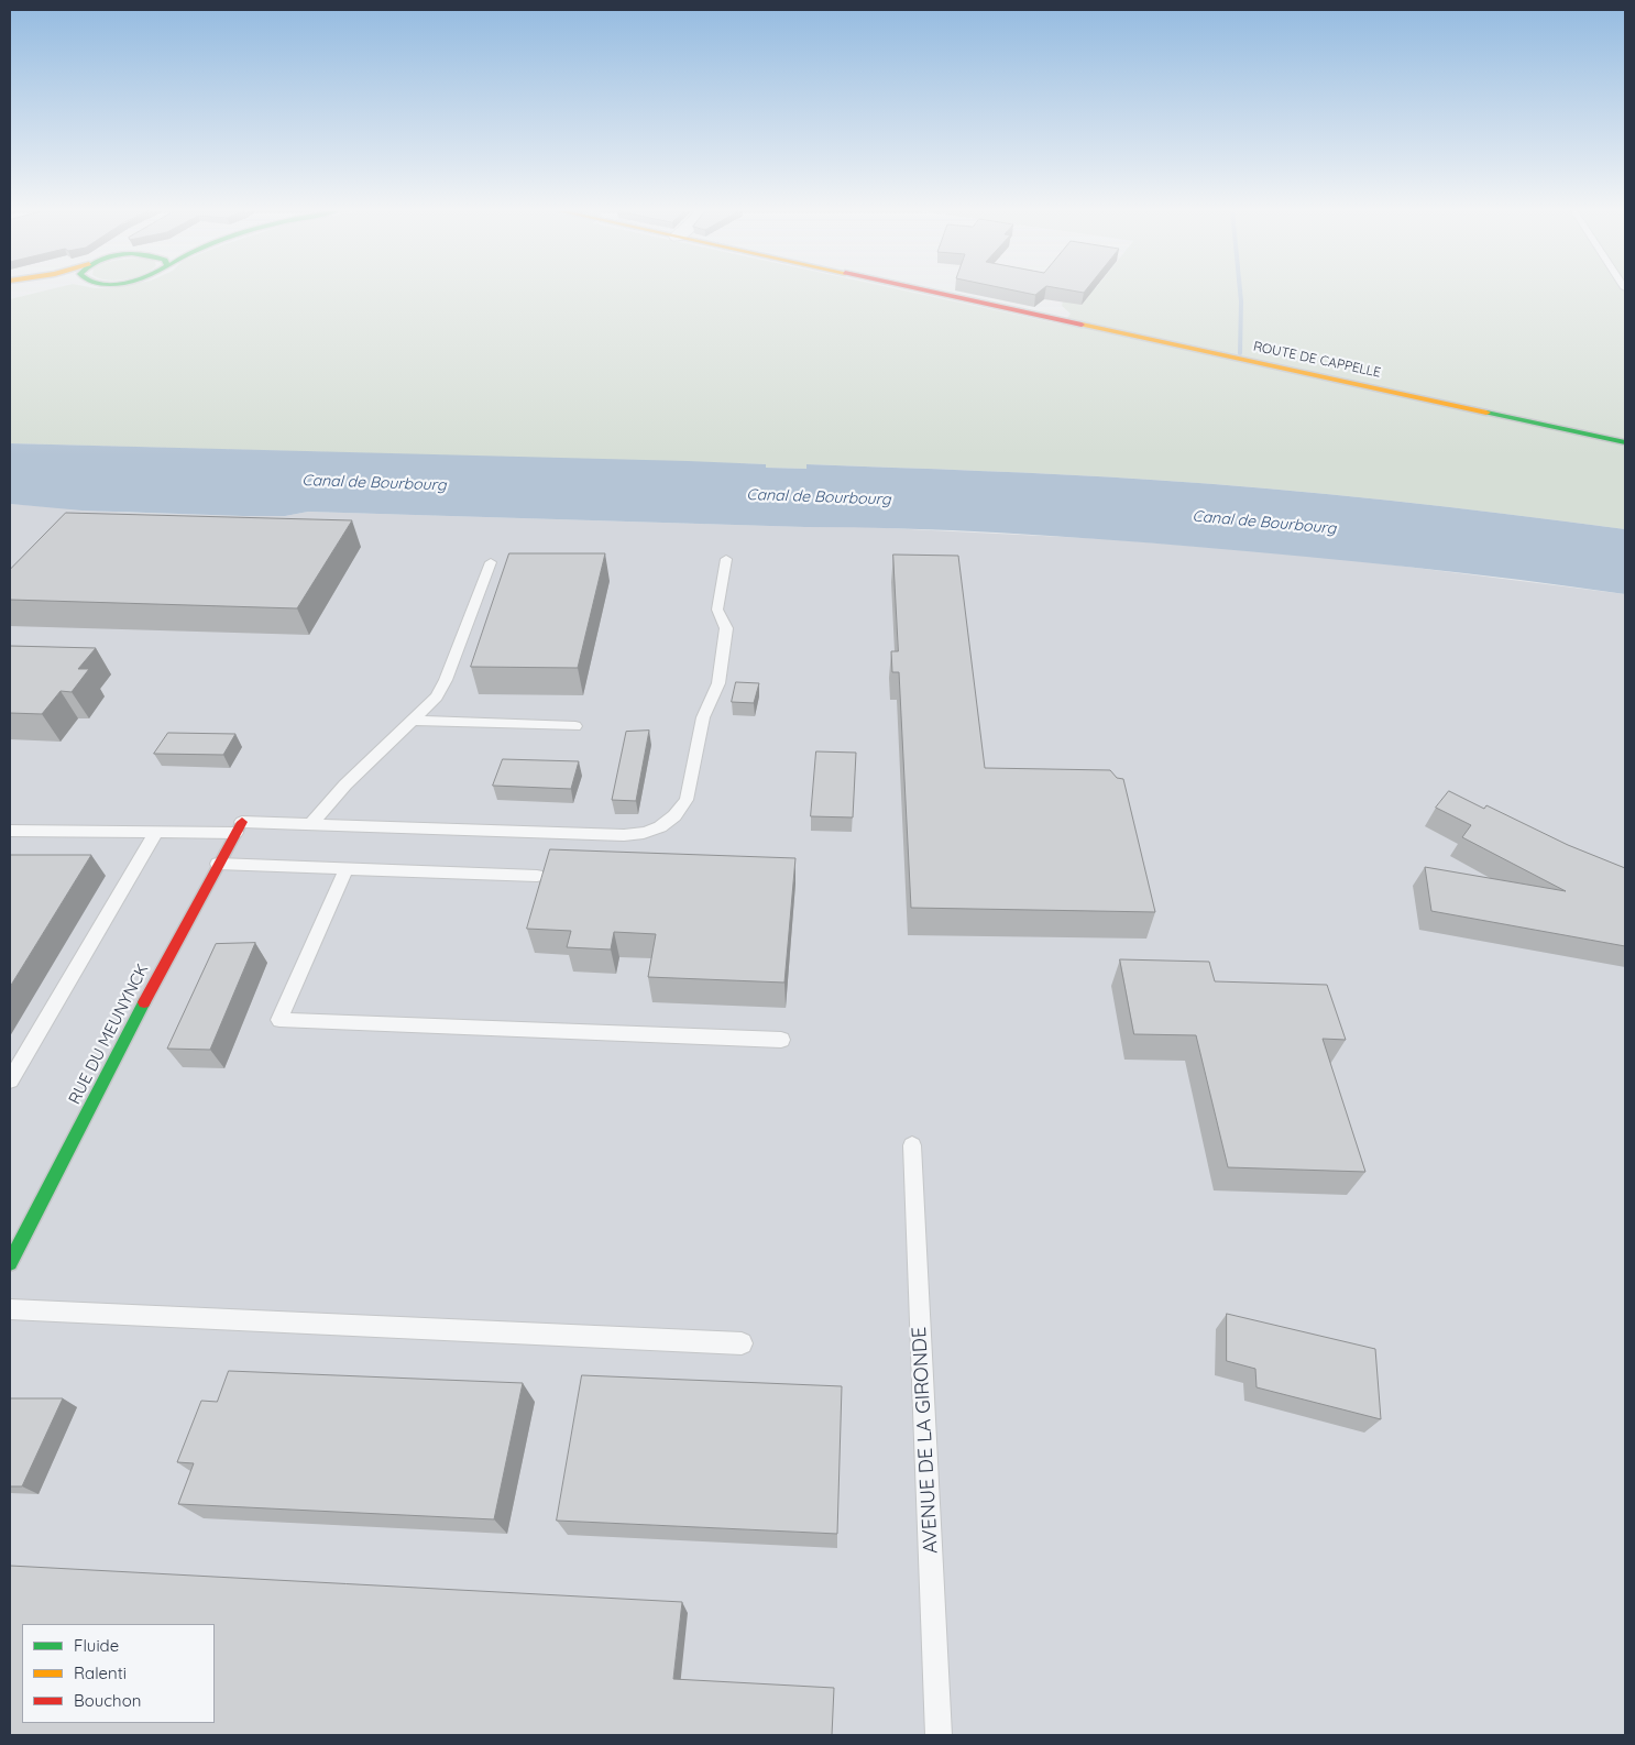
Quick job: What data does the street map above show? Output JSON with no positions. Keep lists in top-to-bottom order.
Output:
{
  "streets": {
    "main road": ["ROUTE DE CAPPELLE", "RUE DU MEUNYNCK"],
    "lane": ["AVENUE DE LA GIRONDE"]
  },
  "water": ["Canal de Bourbourg"],
  "legend": ["Fluide", "Ralenti", "Bouchon"]
}
